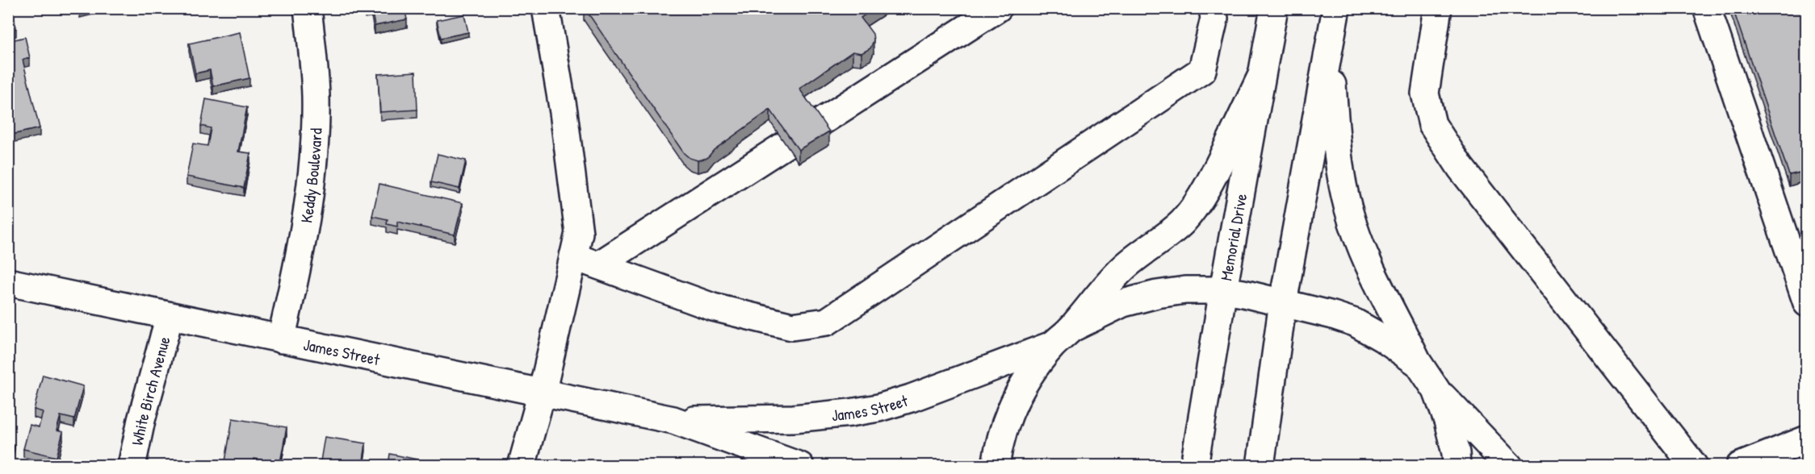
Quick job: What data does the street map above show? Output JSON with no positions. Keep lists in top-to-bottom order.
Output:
{
  "streets": {
    "main road": [
      "Keddy Boulevard",
      "Memorial Drive",
      "James Street",
      "White Birch Avenue"
    ]
  },
  "crossings": [
    ["Keddy Boulevard", "James Street"],
    ["Memorial Drive", "James Street"],
    ["James Street", "White Birch Avenue"]
  ]
}
